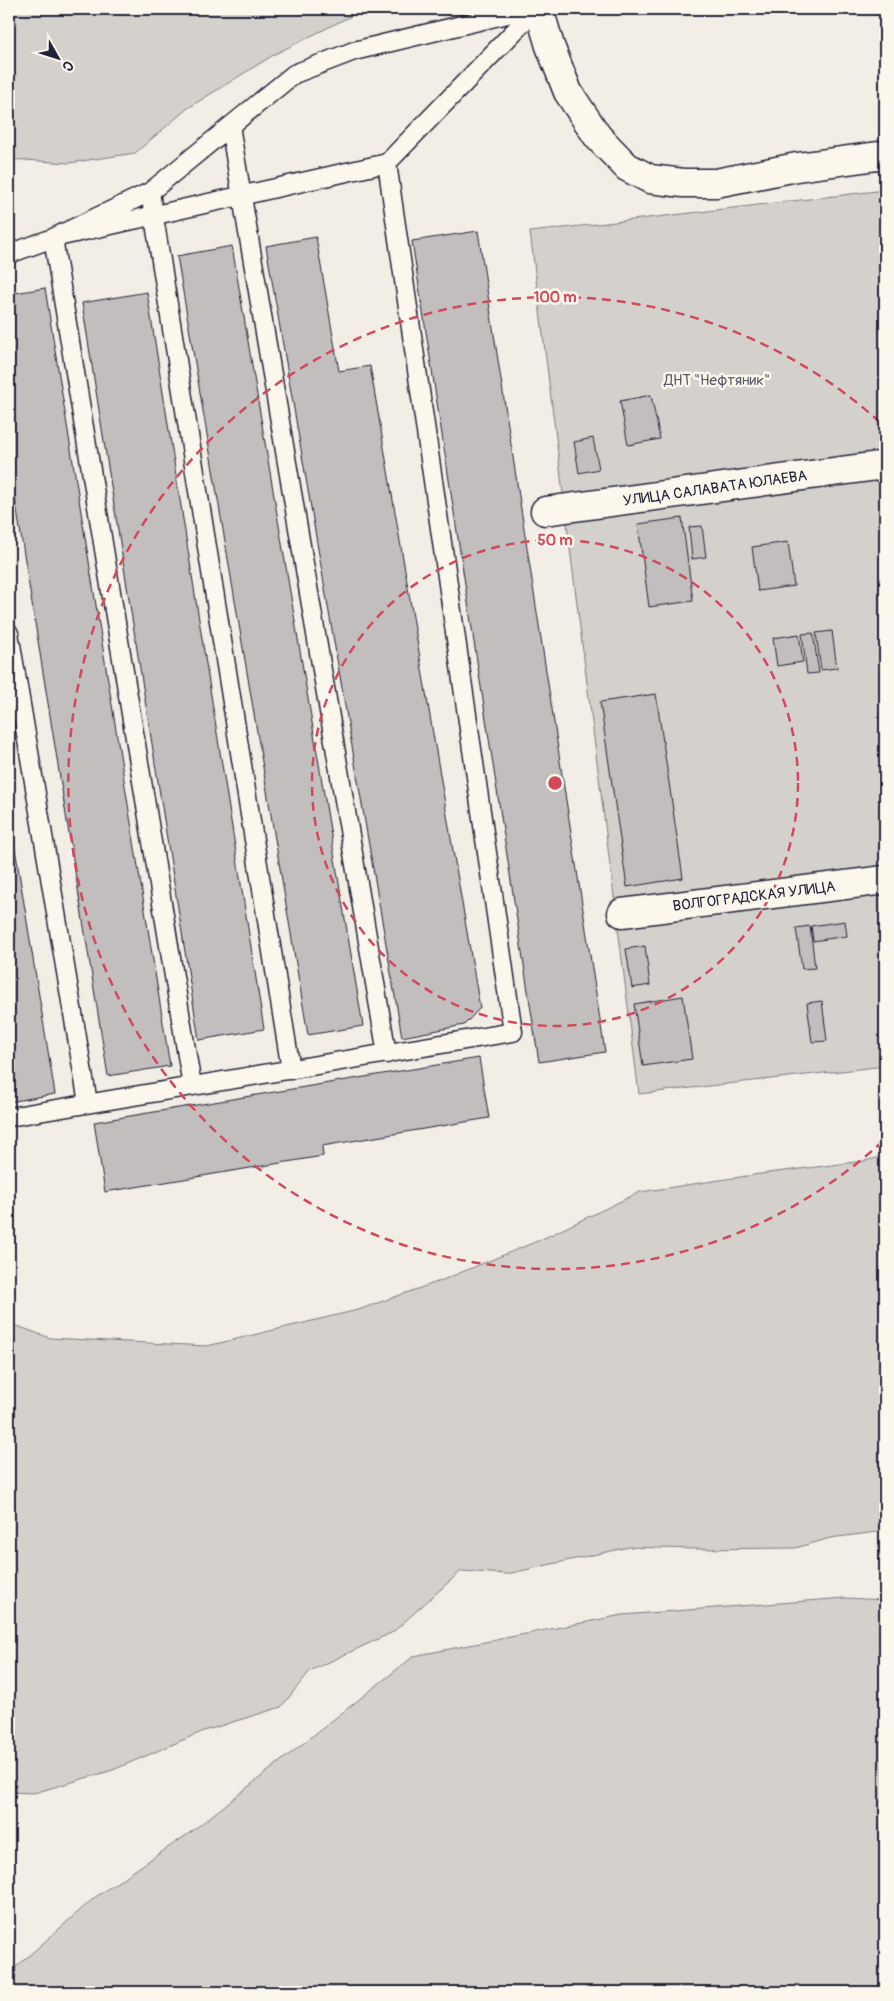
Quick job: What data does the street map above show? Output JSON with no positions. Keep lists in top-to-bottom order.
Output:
{
  "streets": {
    "street": ["УЛИЦА САЛАВАТА ЮЛАЕВА", "ВОЛГОГРАДСКАЯ УЛИЦА"]
  },
  "parks": ["ДНТ \"Нефтяник\""],
  "north": "bottom right",
  "rings": ["100 m", "50 m"]
}
